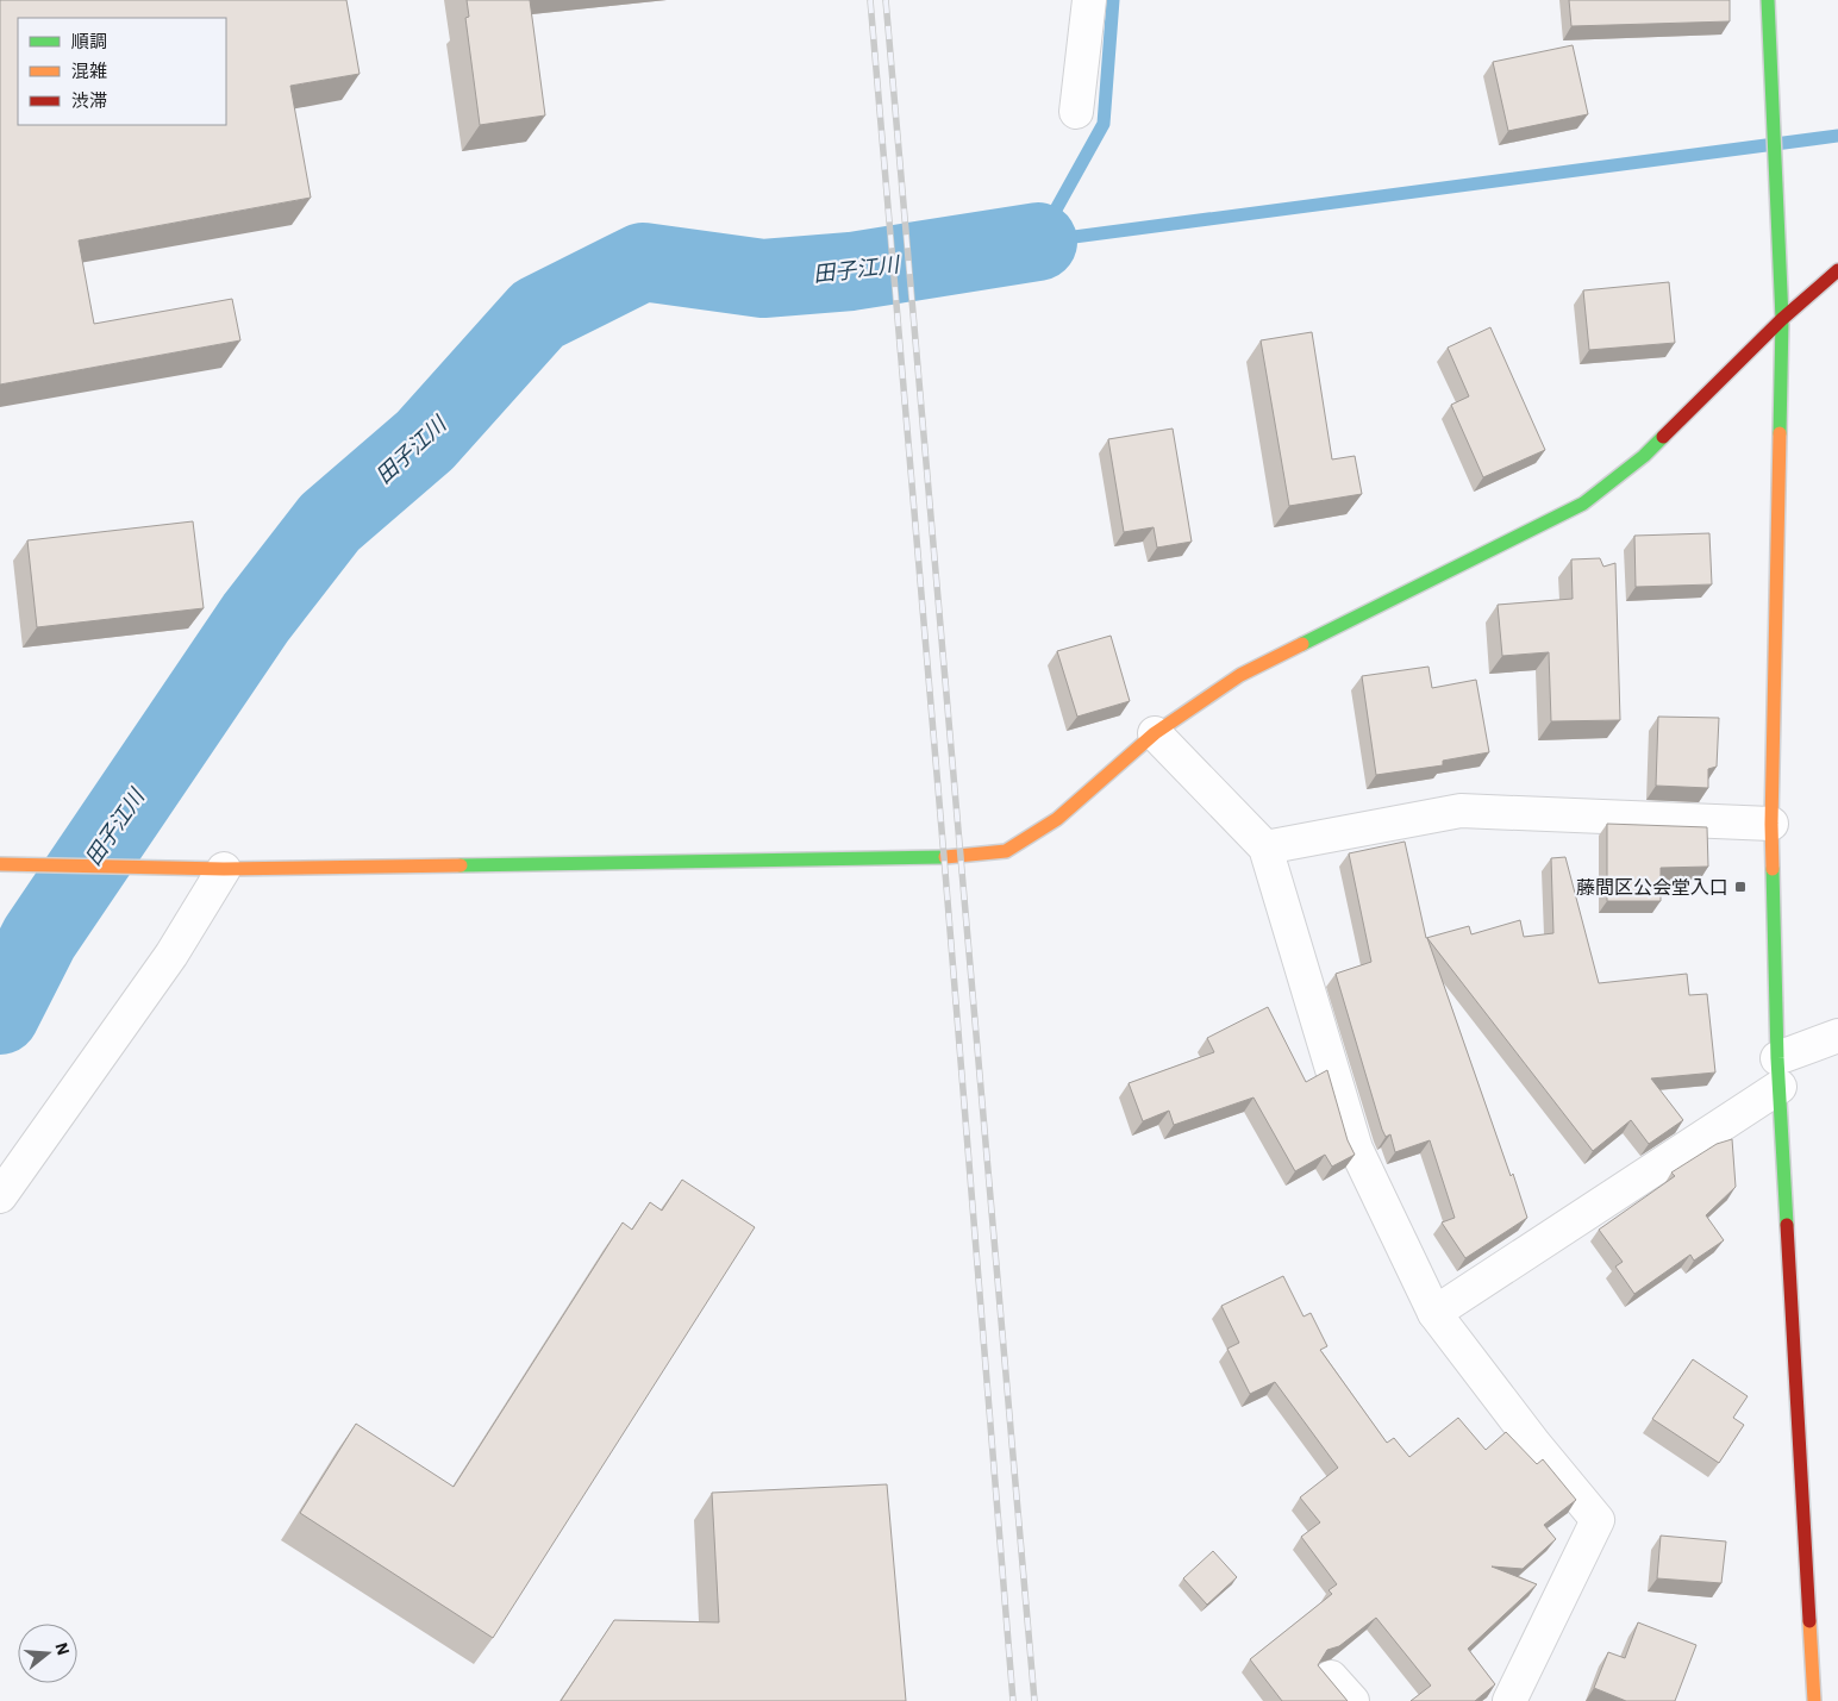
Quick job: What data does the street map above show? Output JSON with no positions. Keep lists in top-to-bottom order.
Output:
{
  "water": ["田子江川"],
  "places": {
    "transit": ["藤間区公会堂入口"]
  },
  "legend": ["順調", "混雑", "渋滞"],
  "north": "right"
}
